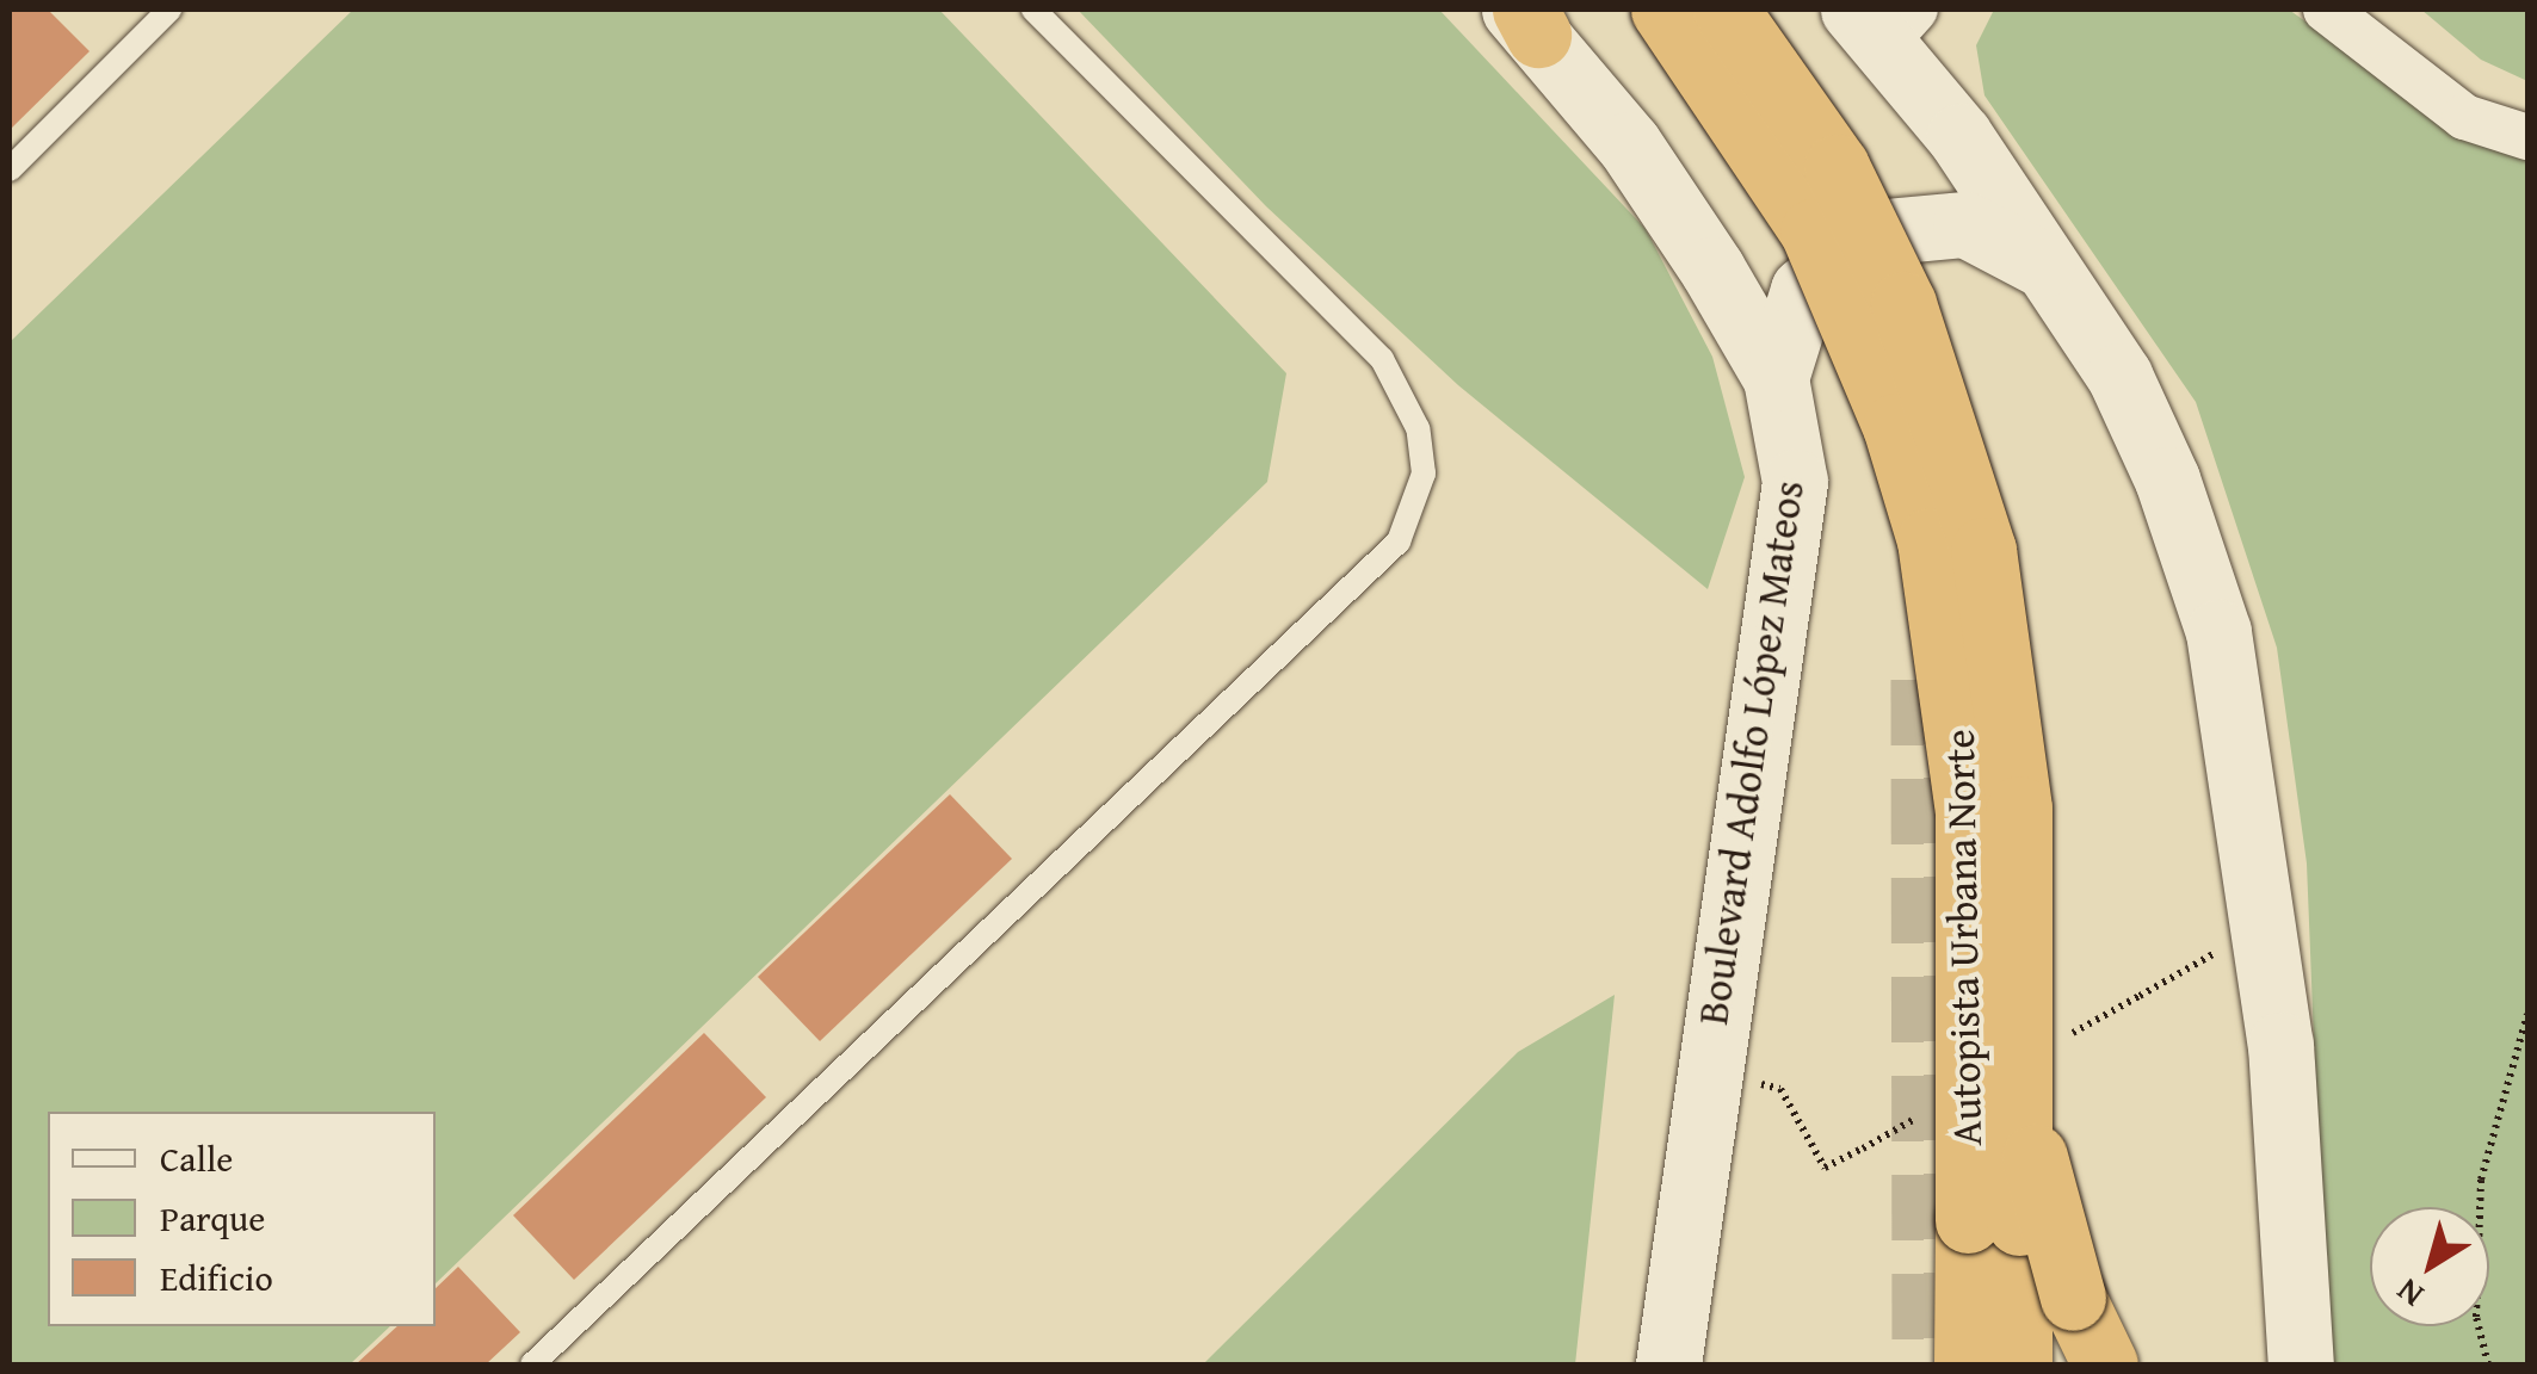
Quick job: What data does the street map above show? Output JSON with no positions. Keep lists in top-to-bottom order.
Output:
{
  "streets": {
    "highway": ["Autopista Urbana Norte"],
    "main road": ["Boulevard Adolfo López Mateos"]
  },
  "legend": ["Calle", "Parque", "Edificio"],
  "north": "bottom left"
}
